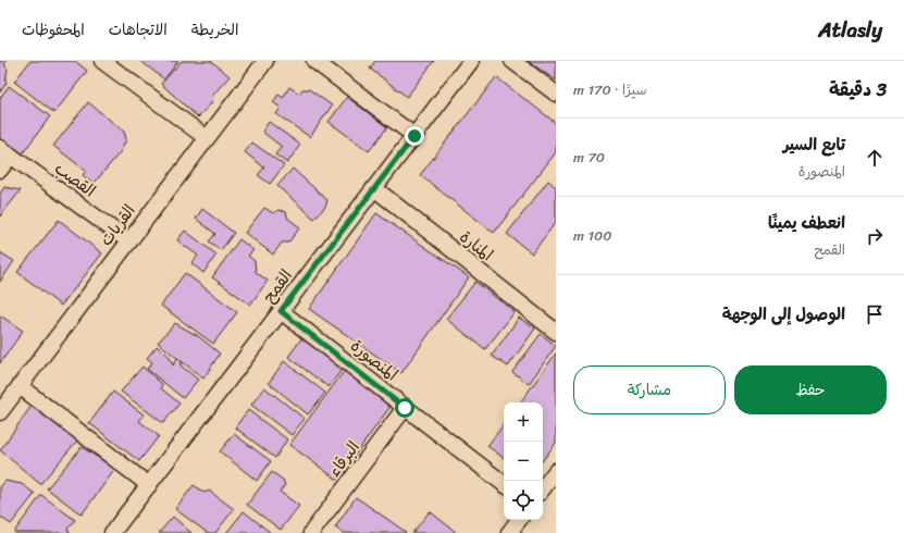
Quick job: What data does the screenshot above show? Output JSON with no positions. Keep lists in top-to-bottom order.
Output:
{
  "streets": {
    "street": [
      "القصب",
      "القريات",
      "المنارة",
      "القمح",
      "المنصورة",
      "البرقاء"
    ]
  },
  "crossings": [
    ["القصب", "القريات"],
    ["المنارة", "القمح"],
    ["القمح", "المنصورة"],
    ["المنصورة", "البرقاء"]
  ],
  "page": {
    "header": "Atlasly",
    "nav": ["الخريطة", "الاتجاهات", "المحفوظات"],
    "heading": ["3 دقيقة", "سيرًا · 170 m"],
    "list": [
      ["تابع السير", "المنصورة", "70 m"],
      ["انعطف يمينًا", "القمح", "100 m"],
      "الوصول إلى الوجهة"
    ],
    "buttons": ["حفظ", "مشاركة"],
    "map_buttons": ["+", "−"]
  }
}
